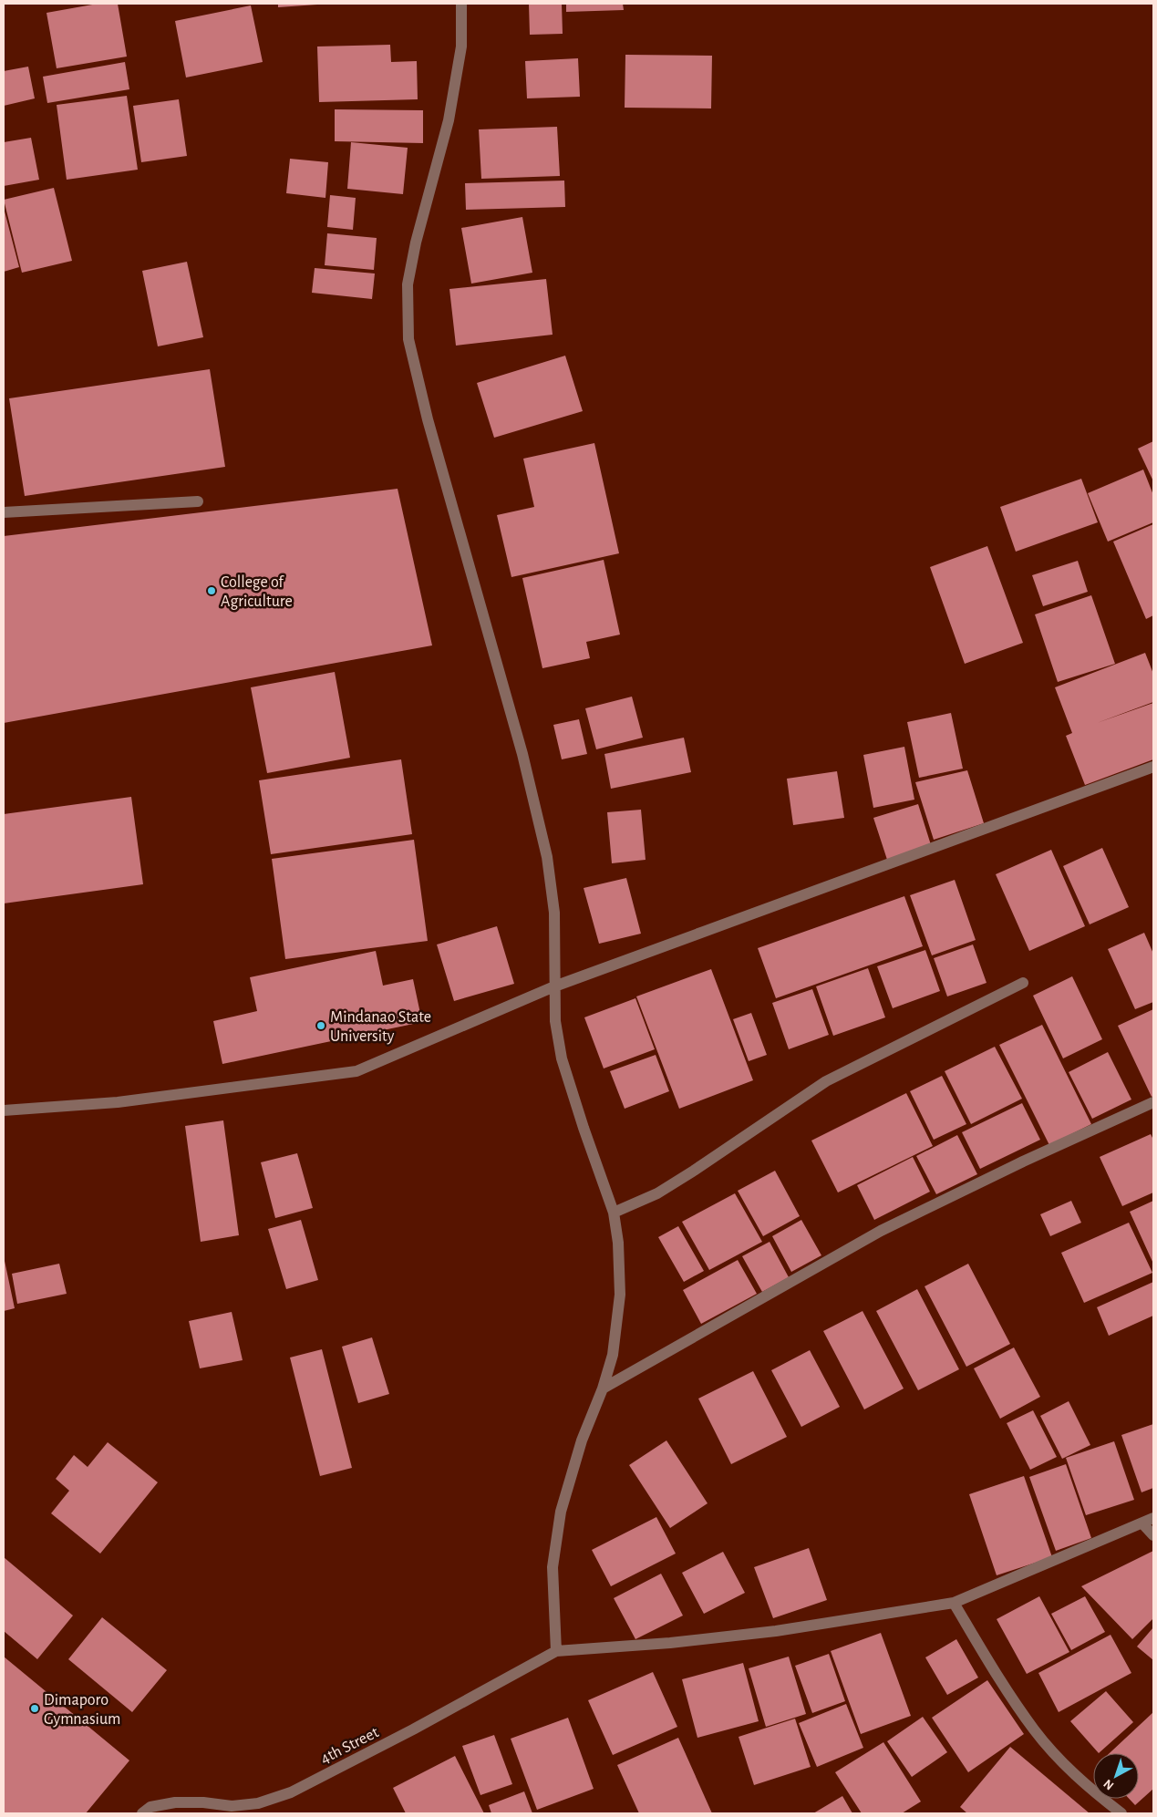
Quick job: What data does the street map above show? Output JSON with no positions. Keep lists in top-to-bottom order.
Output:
{
  "streets": {
    "street": ["4th Street"]
  },
  "places": ["College of Agriculture", "Mindanao State University", "Dimaporo Gymnasium"],
  "north": "bottom left"
}
